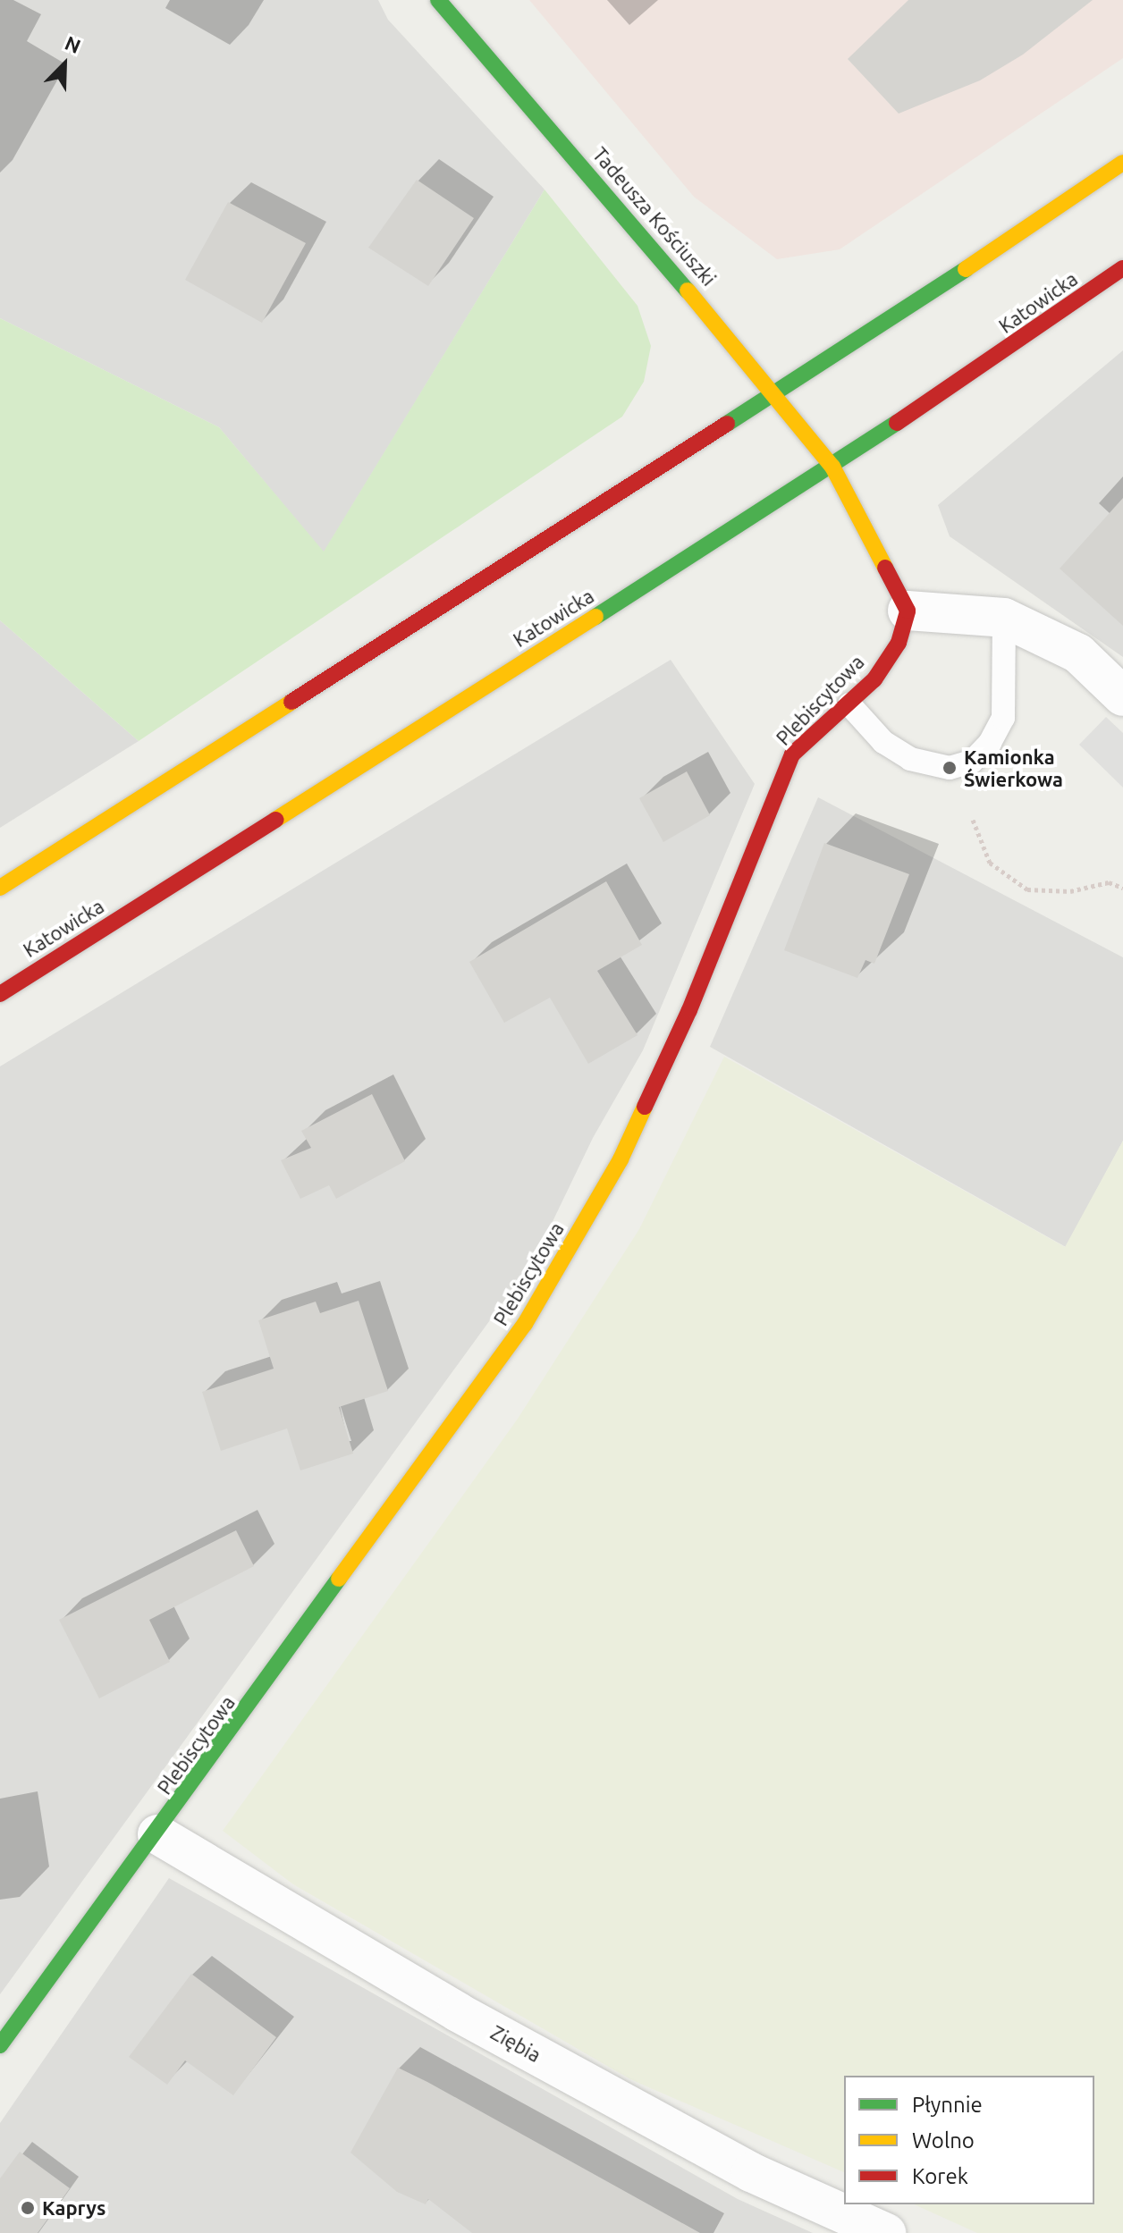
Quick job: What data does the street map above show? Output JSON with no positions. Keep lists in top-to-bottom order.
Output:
{
  "streets": {
    "main road": ["Tadeusza Kościuszki", "Katowicka", "Plebiscytowa"],
    "street": ["Ziębia"]
  },
  "crossings": [
    ["Tadeusza Kościuszki", "Katowicka"],
    ["Plebiscytowa", "Ziębia"]
  ],
  "places": ["Kamionka Świerkowa", "Kaprys"],
  "legend": ["Płynnie", "Wolno", "Korek"],
  "north": "top right"
}
